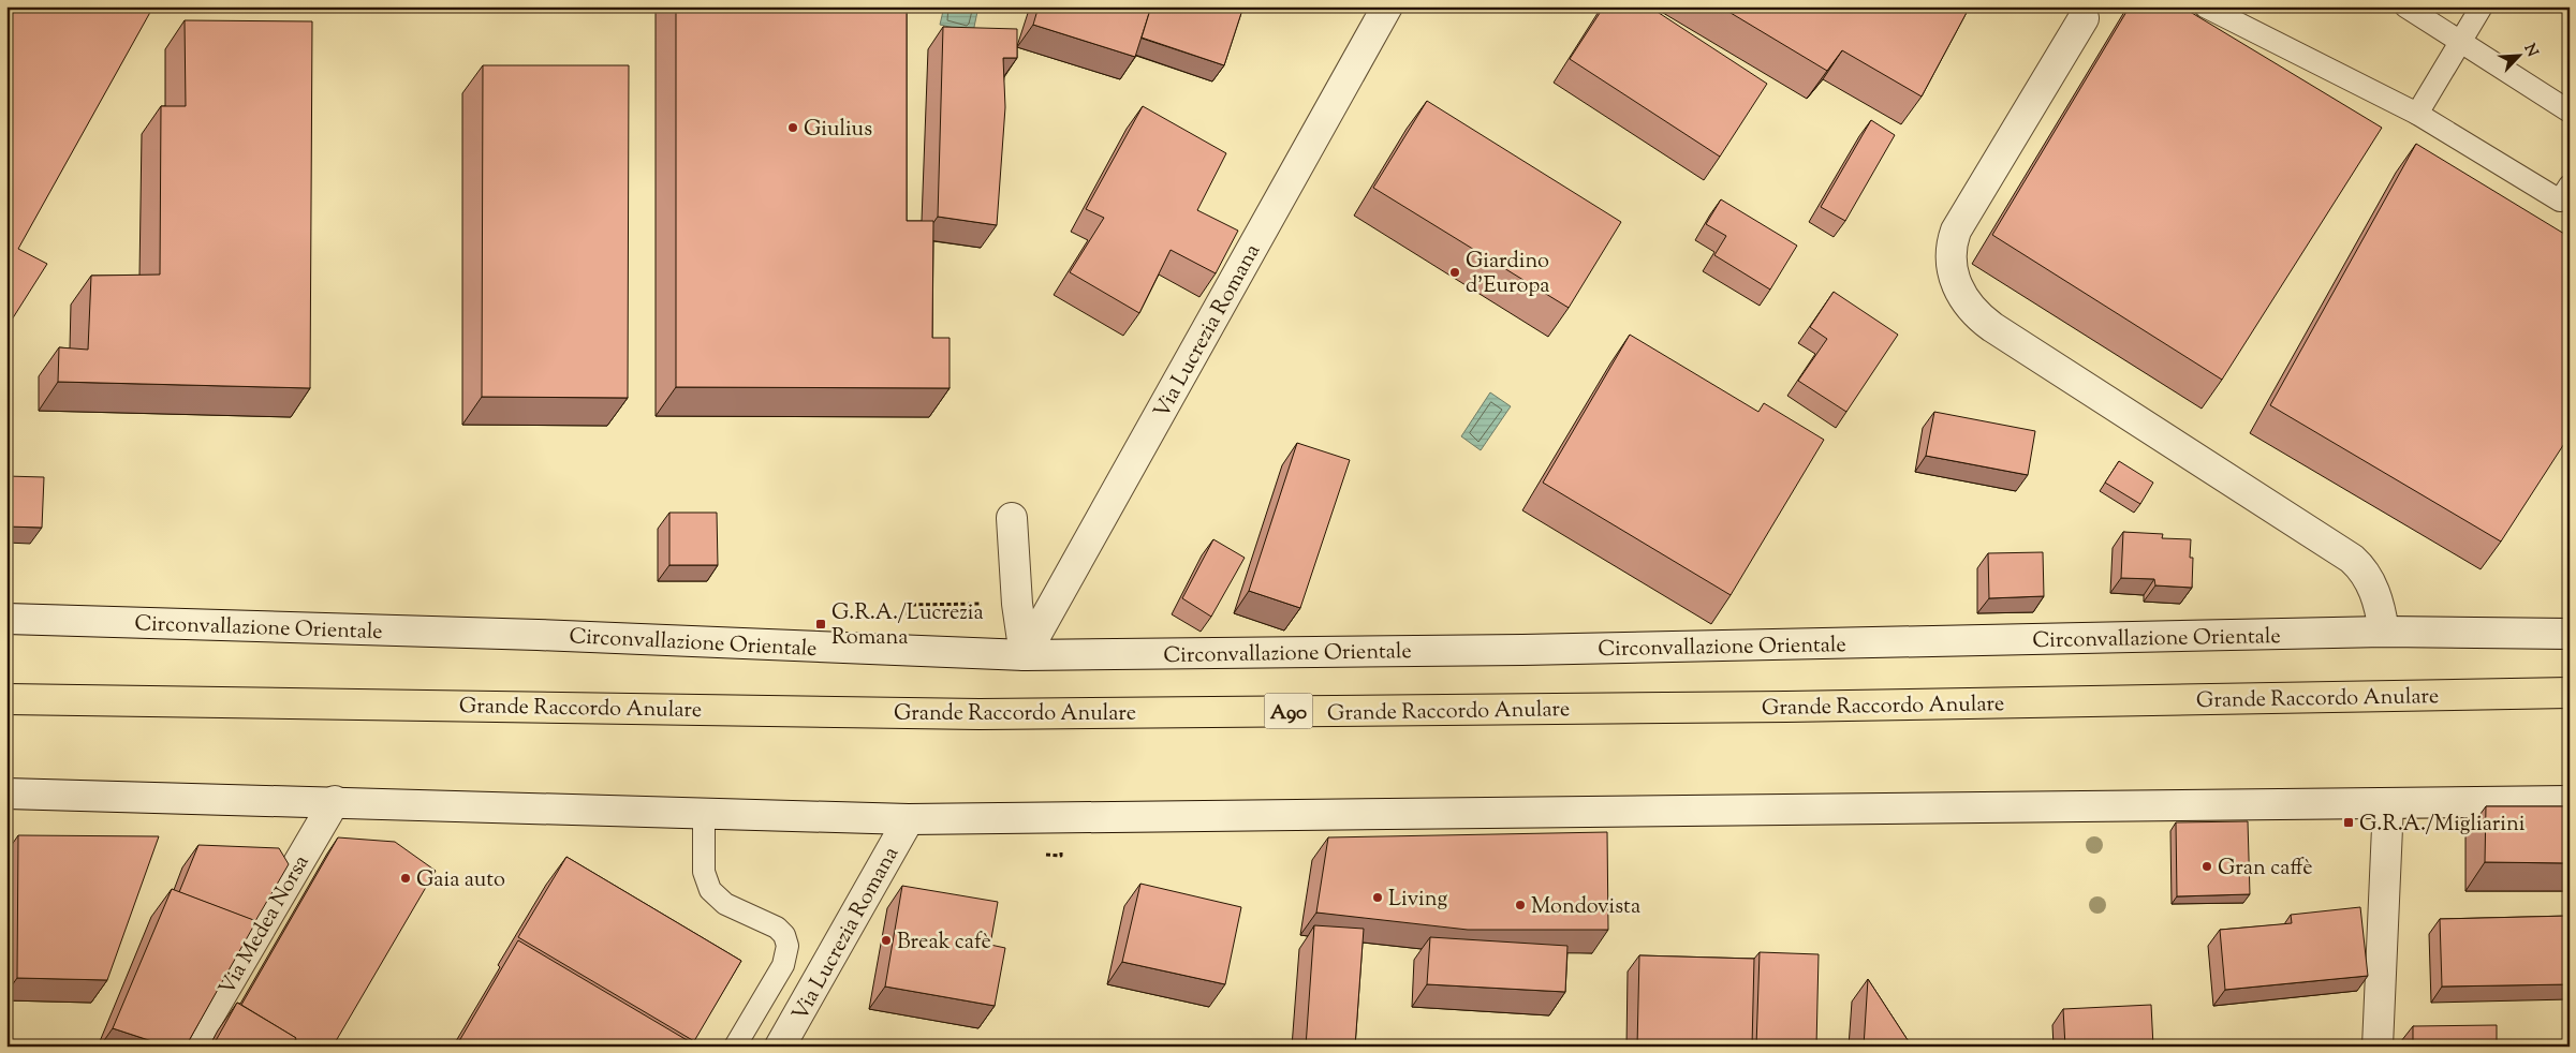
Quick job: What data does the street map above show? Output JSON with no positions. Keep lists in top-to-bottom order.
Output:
{
  "streets": {
    "highway": ["Grande Raccordo Anulare", "A90"],
    "street": ["Via Lucrezia Romana", "Circonvallazione Orientale", "Via Medea Norsa"]
  },
  "crossings": [
    ["Via Lucrezia Romana", "Circonvallazione Orientale"]
  ],
  "places": {
    "other": [
      "Giulius",
      "Giardino d'Europa",
      "Gran caffè",
      "Gaia auto",
      "Living",
      "Mondovista",
      "Break cafè"
    ],
    "transit": ["G.R.A./Lucrezia Romana", "G.R.A./Migliarini"]
  },
  "north": "top right"
}
